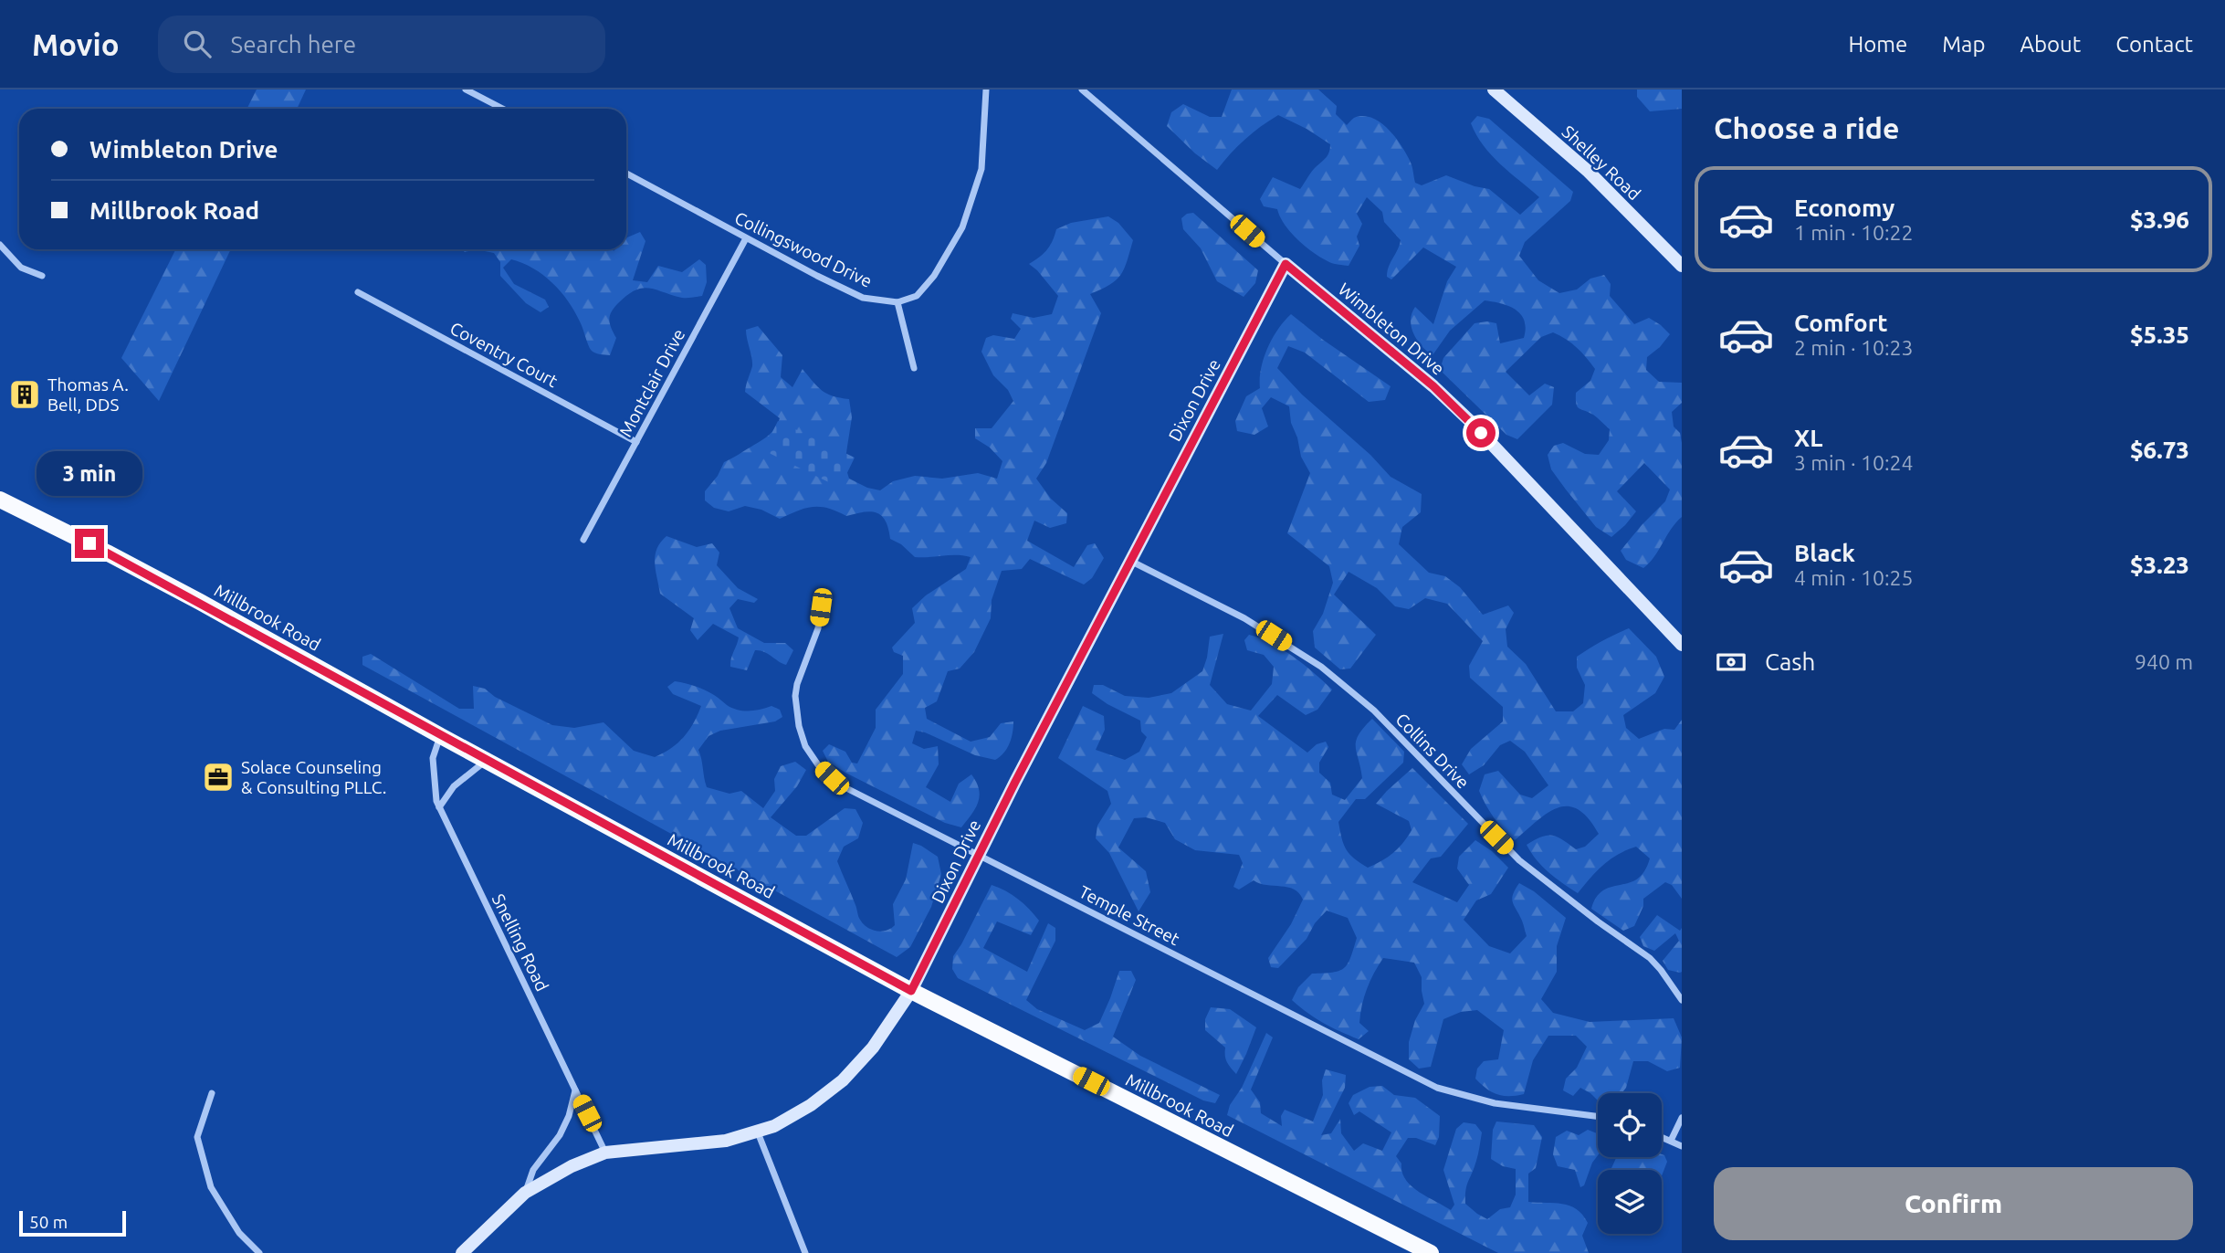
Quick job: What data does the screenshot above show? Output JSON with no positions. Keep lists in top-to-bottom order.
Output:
{
  "streets": {
    "main road": ["Millbrook Road"],
    "street": [
      "Shelley Road",
      "Collingswood Drive",
      "Wimbleton Drive",
      "Coventry Court",
      "Montclair Drive",
      "Dixon Drive",
      "Collins Drive",
      "Temple Street",
      "Snelling Road"
    ]
  },
  "crossings": [
    ["Collingswood Drive", "Montclair Drive"],
    ["Wimbleton Drive", "Dixon Drive"],
    ["Coventry Court", "Montclair Drive"],
    ["Dixon Drive", "Millbrook Road"],
    ["Dixon Drive", "Collins Drive"],
    ["Dixon Drive", "Temple Street"],
    ["Dixon Drive", "Snelling Road"],
    ["Millbrook Road", "Snelling Road"]
  ],
  "places": {
    "building": ["Thomas A. Bell, DDS"],
    "office": ["Solace Counseling & Consulting PLLC."]
  },
  "scale_bar": "50 m",
  "page": {
    "header": "Movio",
    "search": "Search here",
    "nav": [
      "Home",
      "Map",
      "About",
      "Contact"
    ],
    "heading": "Choose a ride",
    "banner": ["Wimbleton Drive", "Millbrook Road"],
    "list": [
      {
        "name": "Economy",
        "note": "1 min · 10:22",
        "value": "$3.96"
      },
      {
        "name": "Comfort",
        "note": "2 min · 10:23",
        "value": "$5.35"
      },
      {
        "name": "XL",
        "note": "3 min · 10:24",
        "value": "$6.73"
      },
      {
        "name": "Black",
        "note": "4 min · 10:25",
        "value": "$3.23"
      }
    ],
    "bubble": "3 min",
    "pay": ["Cash", "940 m"],
    "buttons": "Confirm",
    "scale": "50 m"
  }
}
